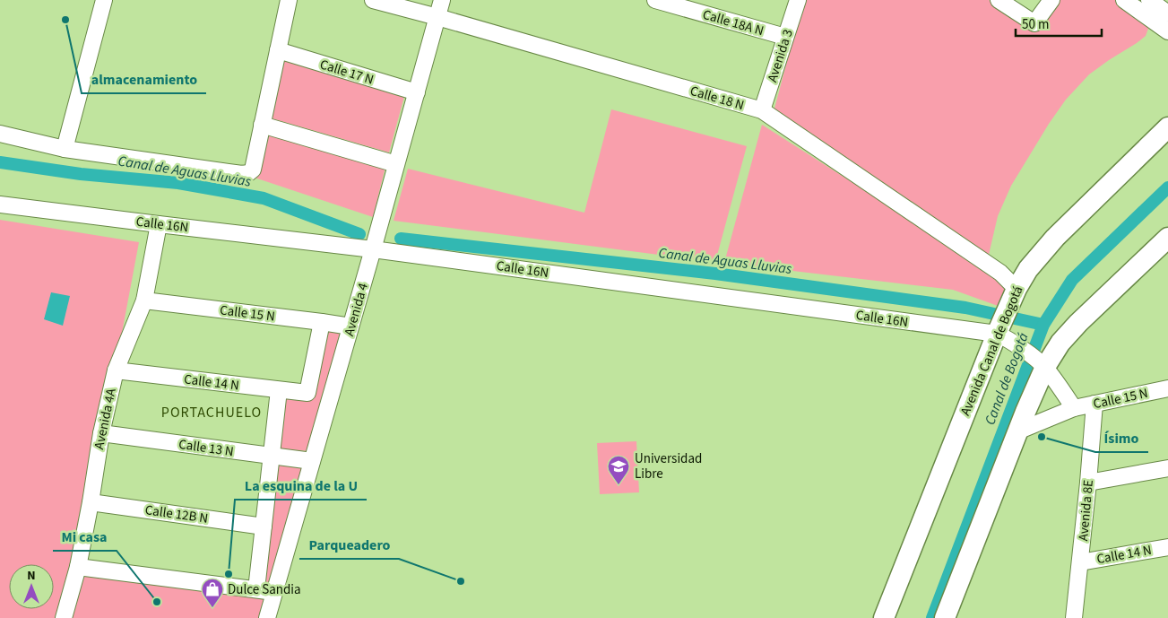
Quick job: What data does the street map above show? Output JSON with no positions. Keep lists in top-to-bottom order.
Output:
{
  "streets": {
    "main road": ["Avenida Canal de Bogotá"],
    "street": [
      "Calle 18A N",
      "Avenida 3",
      "Calle 17 N",
      "Calle 18 N",
      "Calle 16N",
      "Avenida 4",
      "Calle 15 N",
      "Calle 14 N",
      "Avenida 4A",
      "Calle 13 N",
      "Avenida 8E",
      "Calle 12B N"
    ]
  },
  "crossings": [
    ["Calle 18A N", "Avenida 3"],
    ["Avenida 3", "Calle 18 N"],
    ["Calle 17 N", "Avenida 4"],
    ["Calle 18 N", "Avenida 4"],
    ["Calle 18 N", "Avenida Canal de Bogotá"],
    ["Calle 16N", "Avenida 4"],
    ["Calle 16N", "Calle 15 N"],
    ["Calle 16N", "Avenida Canal de Bogotá"],
    ["Calle 16N", "Avenida 4A"],
    ["Avenida 4", "Calle 15 N"],
    ["Avenida 4", "Calle 13 N"],
    ["Calle 15 N", "Calle 14 N"],
    ["Calle 15 N", "Avenida 4A"],
    ["Calle 15 N", "Avenida 8E"],
    ["Calle 14 N", "Avenida 4A"],
    ["Calle 14 N", "Avenida 8E"],
    ["Avenida 4A", "Calle 13 N"],
    ["Avenida 4A", "Calle 12B N"]
  ],
  "districts": ["PORTACHUELO"],
  "water": ["Canal de Aguas Lluvias", "Canal de Bogotá"],
  "places": {
    "other": [
      "almacenamiento",
      "Ísimo",
      "La esquina de la U",
      "Parqueadero",
      "Mi casa"
    ],
    "school or university": ["Universidad Libre"],
    "shop": ["Dulce Sandia"]
  },
  "scale_bar": "50 m",
  "north": "top"
}
